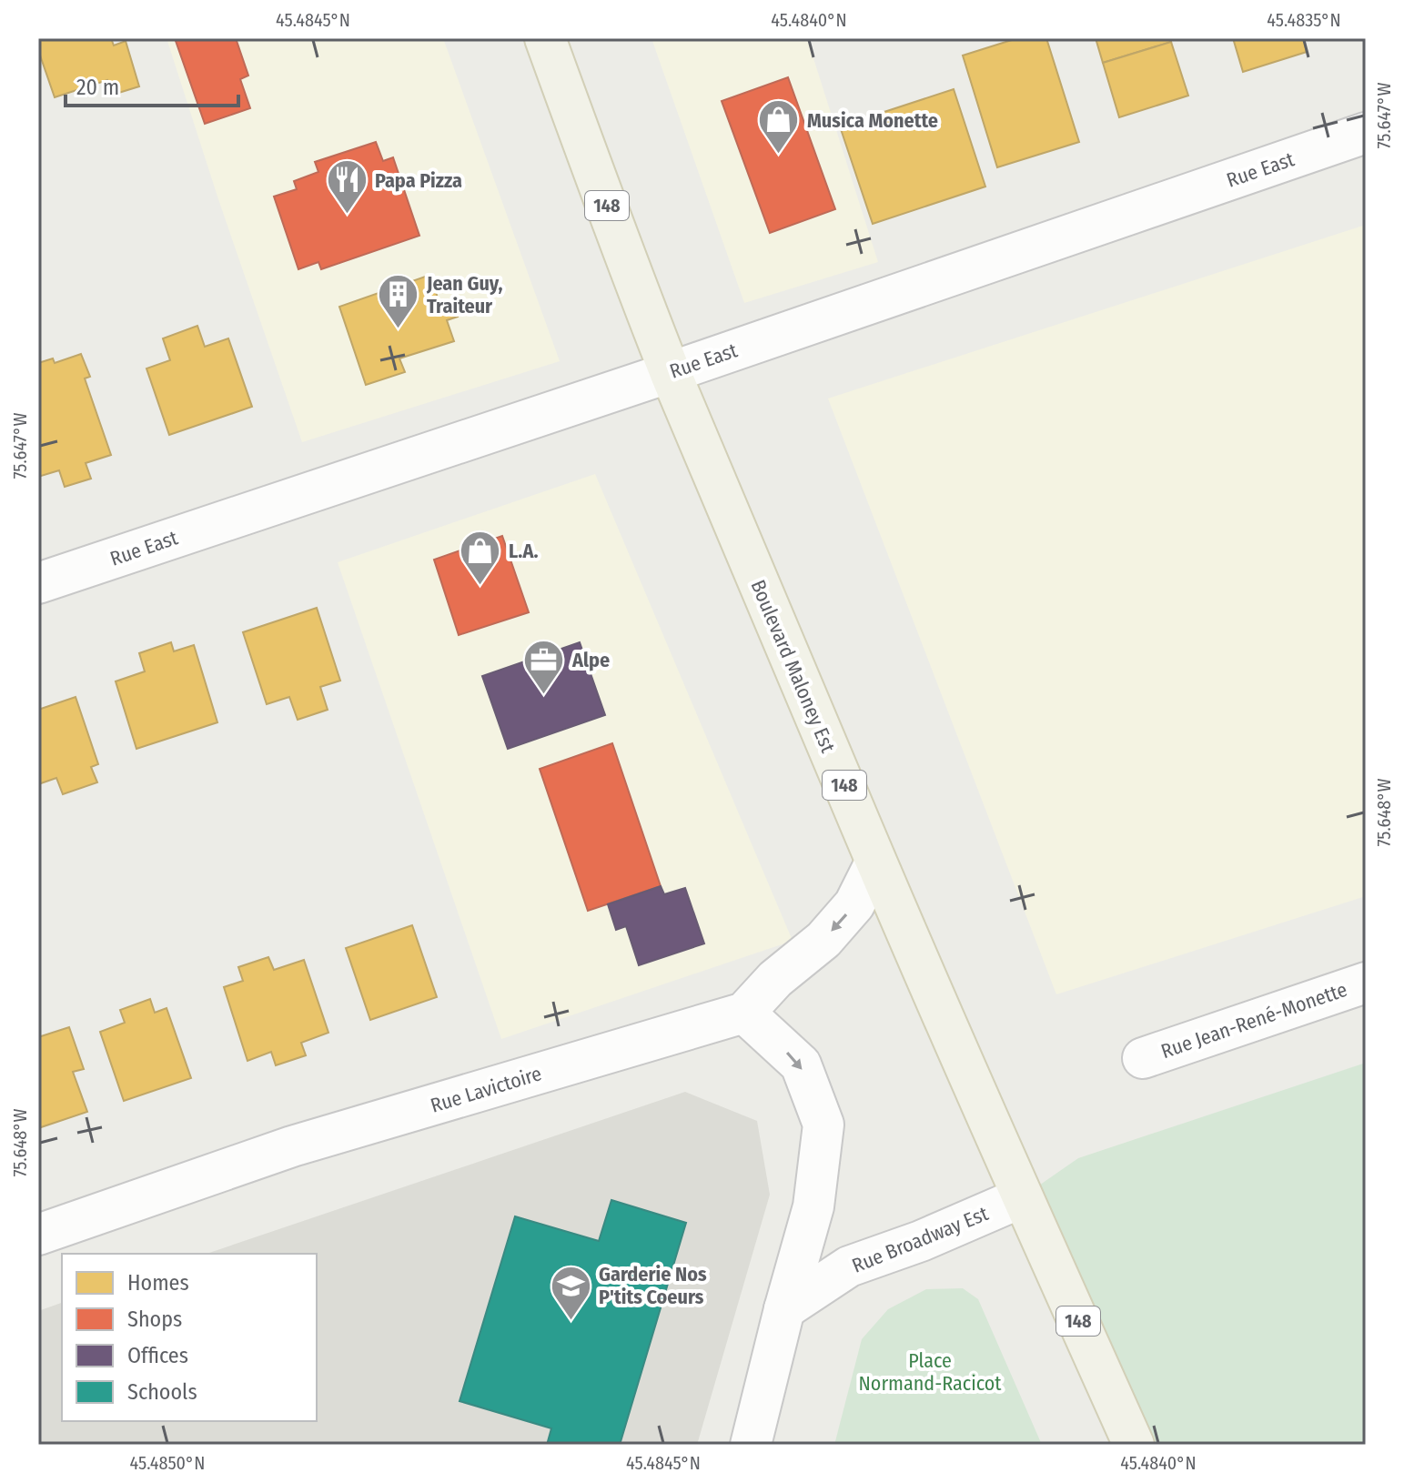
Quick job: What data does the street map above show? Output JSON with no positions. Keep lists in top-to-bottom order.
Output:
{
  "streets": {
    "main road": ["148", "Boulevard Maloney Est"],
    "street": [
      "Rue East",
      "Rue Jean-René-Monette",
      "Rue Lavictoire",
      "Rue Broadway Est"
    ]
  },
  "crossings": [
    ["Rue East", "Boulevard Maloney Est"],
    ["Boulevard Maloney Est", "Rue Broadway Est"]
  ],
  "parks": ["Place Normand-Racicot"],
  "places": {
    "shop": ["Musica Monette", "L.A."],
    "restaurant": ["Papa Pizza"],
    "building": ["Jean Guy, Traiteur"],
    "office": ["Alpe"],
    "school or university": ["Garderie Nos P'tits Coeurs"]
  },
  "legend": [
    "Homes",
    "Shops",
    "Offices",
    "Schools"
  ],
  "scale_bar": "20 m",
  "coordinates": [
    "45.4845°N",
    "45.4840°N",
    "45.4835°N",
    "75.647°W",
    "75.648°W",
    "45.4850°N"
  ]
}
